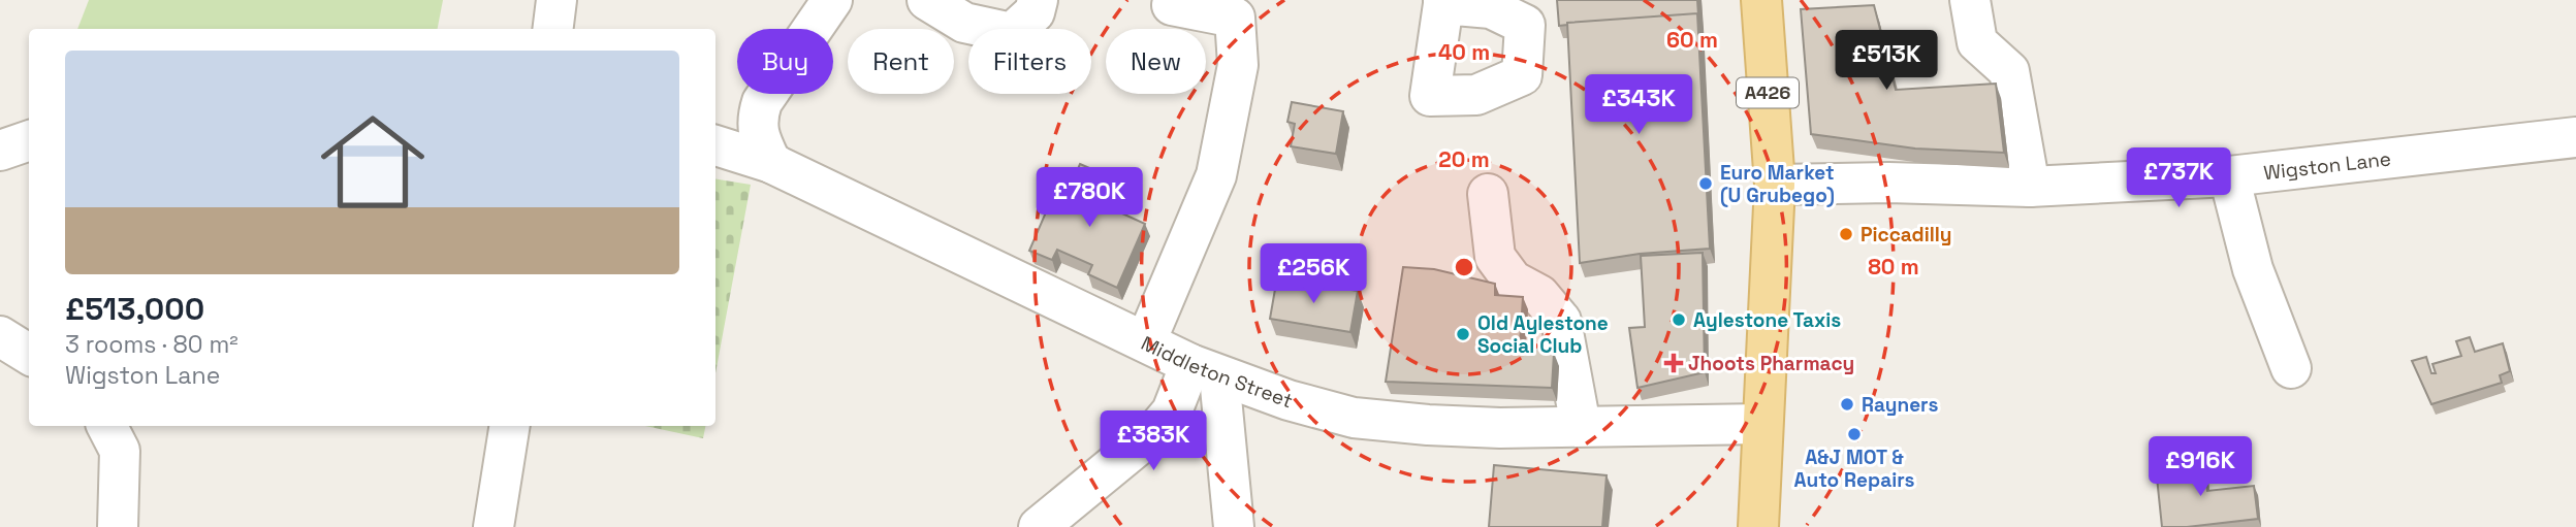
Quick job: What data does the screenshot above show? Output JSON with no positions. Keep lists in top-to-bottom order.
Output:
{
  "streets": {
    "main road": ["A426"],
    "street": ["Wigston Lane", "Middleton Street"]
  },
  "crossings": [
    ["A426", "Wigston Lane"],
    ["A426", "Middleton Street"]
  ],
  "places": {
    "other": [
      "Euro Market (U Grubego)",
      "Piccadilly",
      "Aylestone Taxis",
      "Old Aylestone Social Club",
      "Rayners",
      "A&J MOT & Auto Repairs"
    ],
    "health": ["Jhoots Pharmacy"]
  },
  "page": {
    "chip": [
      "Buy",
      "Rent",
      "Filters",
      "New"
    ],
    "list": [
      {
        "name": "£513,000",
        "note": "3 rooms · 80 m² · Wigston Lane"
      }
    ],
    "price": [
      "£513K",
      "£343K",
      "£737K",
      "£780K",
      "£256K",
      "£383K",
      "£916K"
    ]
  },
  "rings": [
    "60 m",
    "40 m",
    "20 m",
    "80 m"
  ]
}
